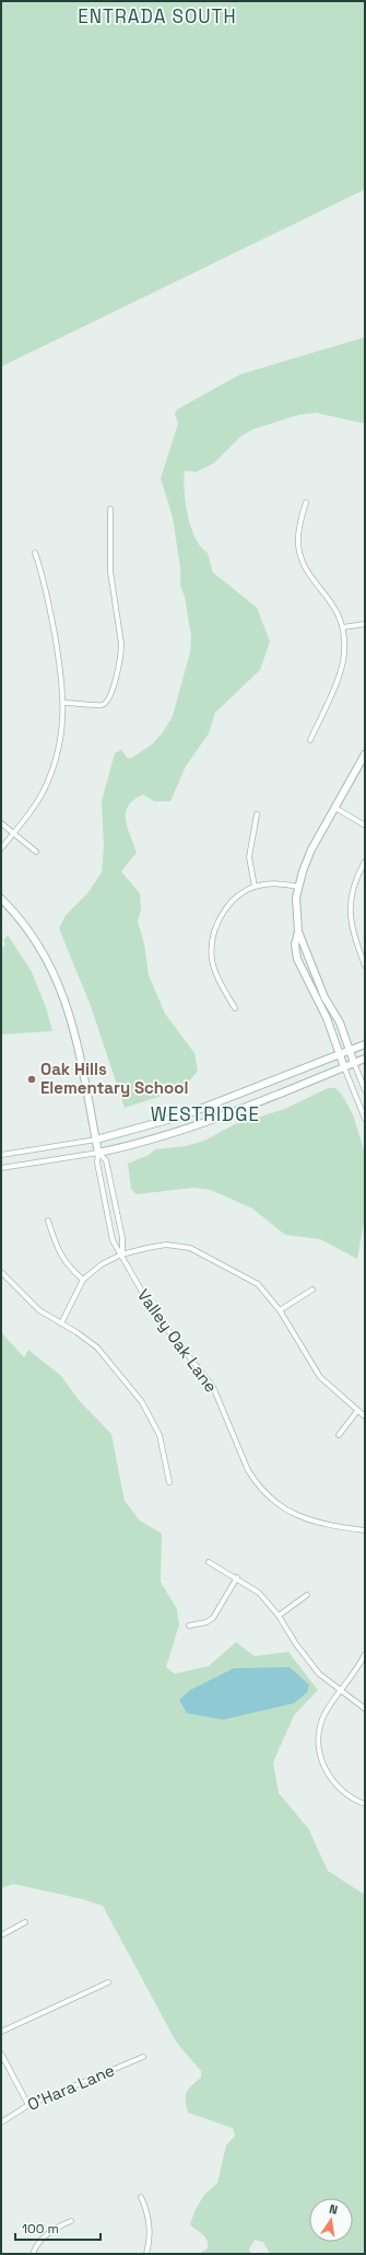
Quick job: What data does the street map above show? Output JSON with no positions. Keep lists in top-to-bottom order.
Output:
{
  "streets": {
    "street": ["Valley Oak Lane", "O'Hara Lane"]
  },
  "districts": ["ENTRADA SOUTH", "WESTRIDGE"],
  "places": ["Oak Hills Elementary School"],
  "scale_bar": "100 m",
  "north": "top"
}
